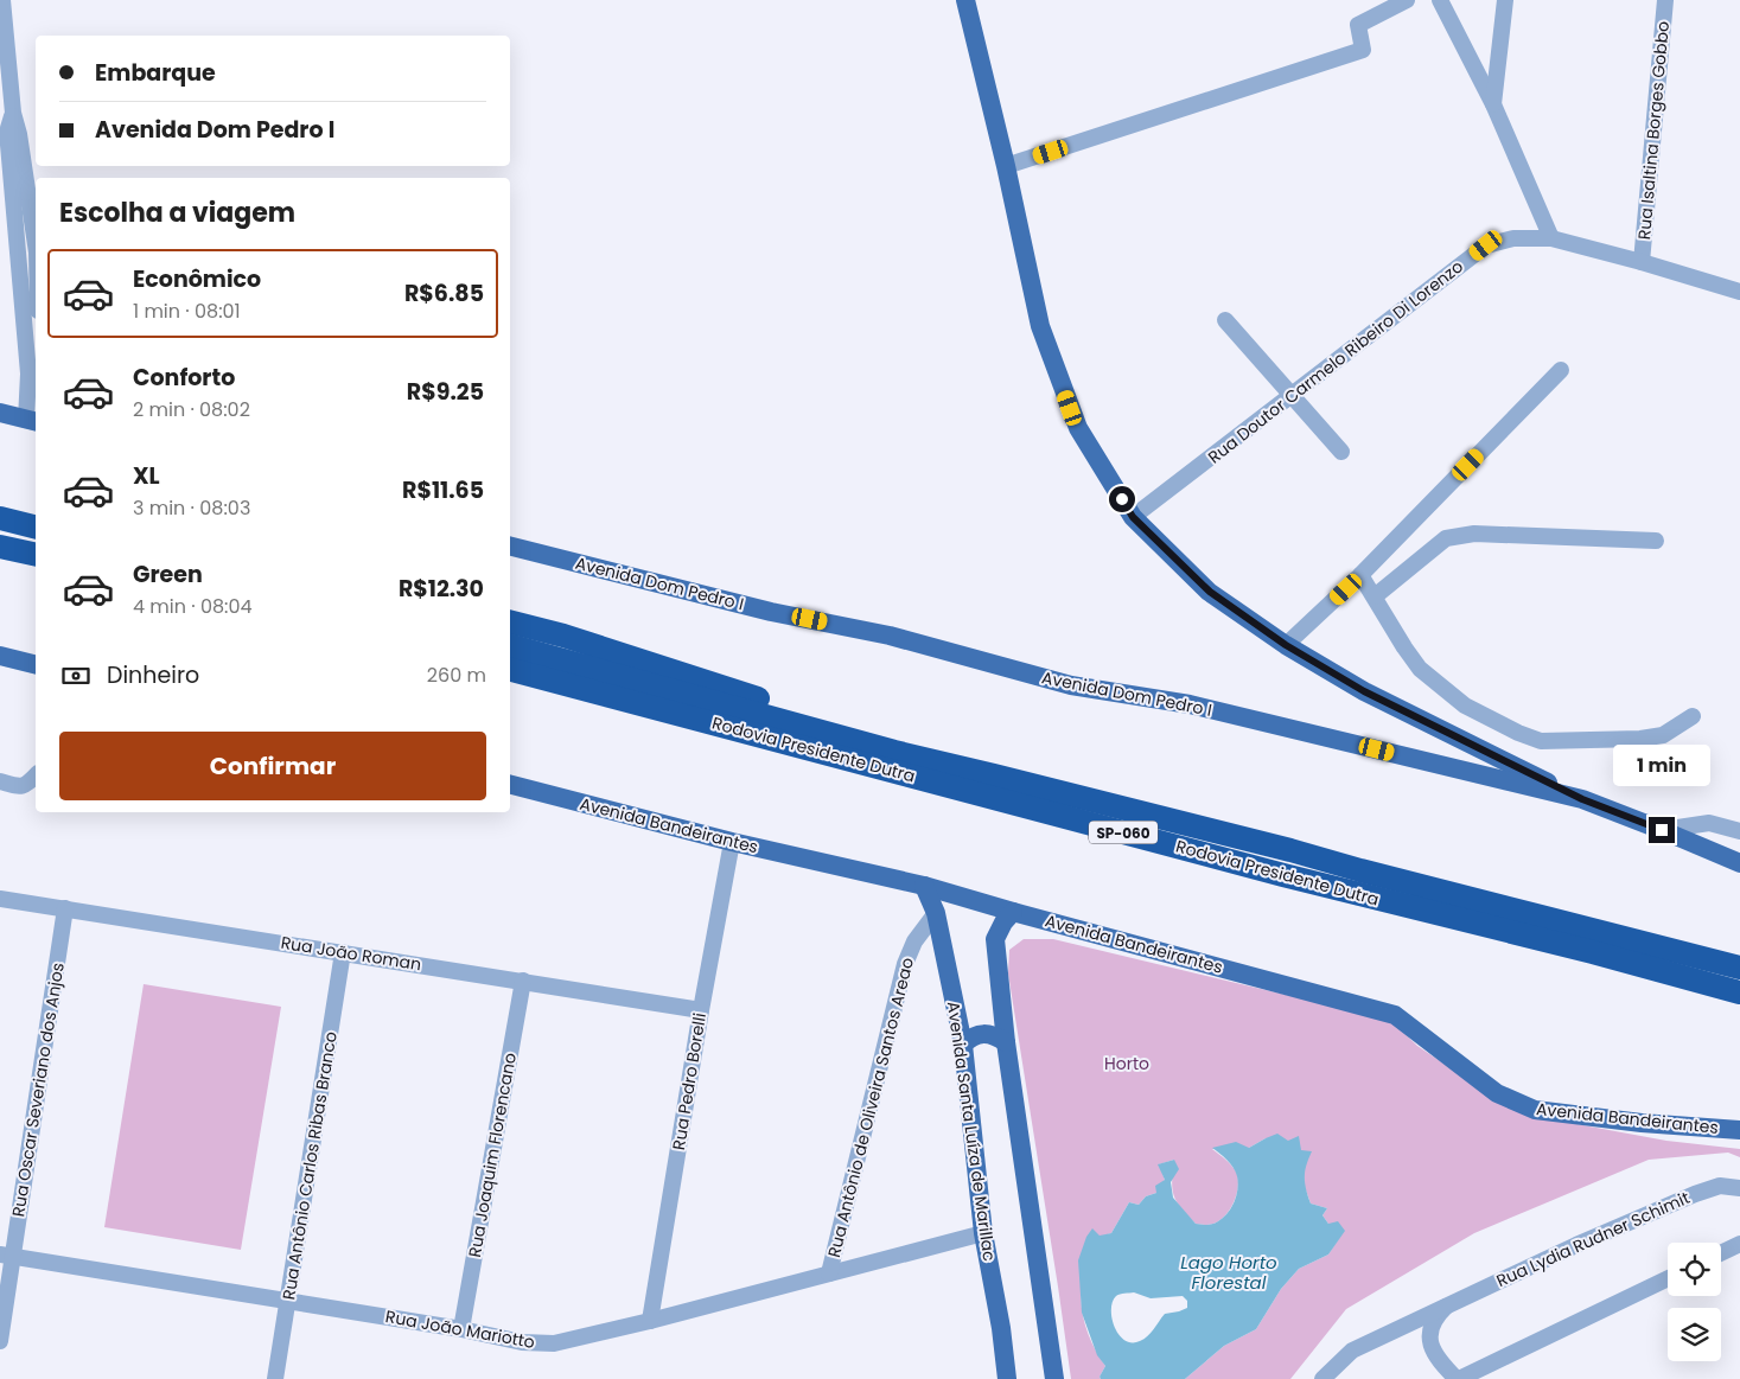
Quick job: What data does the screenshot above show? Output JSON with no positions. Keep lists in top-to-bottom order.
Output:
{
  "streets": {
    "highway": ["Rodovia Presidente Dutra", "SP-060"],
    "main road": ["Avenida Dom Pedro I", "Avenida Bandeirantes", "Avenida Santa Luíza de Marillac"],
    "street": [
      "Rua Isaltina Borges Gobbo",
      "Rua Doutor Carmelo Ribeiro Di Lorenzo",
      "Rua João Roman",
      "Rua Pedro Borelli",
      "Rua Oscar Severiano dos Anjos",
      "Rua Antônio de Oliveira Santos Areao",
      "Rua Joaquim Florencano",
      "Rua Antônio Carlos Ribas Branco",
      "Rua Lydia Rudner Schimit",
      "Rua João Mariotto"
    ]
  },
  "crossings": [
    ["Rua Isaltina Borges Gobbo", "Rua Doutor Carmelo Ribeiro Di Lorenzo"],
    ["Avenida Bandeirantes", "Rua Pedro Borelli"],
    ["Avenida Bandeirantes", "Avenida Santa Luíza de Marillac"],
    ["Rua João Roman", "Rua Pedro Borelli"],
    ["Rua João Roman", "Rua Oscar Severiano dos Anjos"],
    ["Rua João Roman", "Rua Joaquim Florencano"],
    ["Rua João Roman", "Rua Antônio Carlos Ribas Branco"],
    ["Rua Pedro Borelli", "Rua João Mariotto"],
    ["Rua Oscar Severiano dos Anjos", "Rua João Mariotto"],
    ["Rua Antônio de Oliveira Santos Areao", "Avenida Santa Luíza de Marillac"],
    ["Rua Antônio de Oliveira Santos Areao", "Rua João Mariotto"],
    ["Avenida Santa Luíza de Marillac", "Rua João Mariotto"],
    ["Rua Joaquim Florencano", "Rua João Mariotto"],
    ["Rua Antônio Carlos Ribas Branco", "Rua João Mariotto"]
  ],
  "water": ["Lago Horto Florestal"],
  "parks": ["Horto"],
  "page": {
    "banner": ["Embarque", "Avenida Dom Pedro I"],
    "heading": "Escolha a viagem",
    "list": [
      {
        "name": "Econômico",
        "note": "1 min · 08:01",
        "value": "R$6.85"
      },
      {
        "name": "Conforto",
        "note": "2 min · 08:02",
        "value": "R$9.25"
      },
      {
        "name": "XL",
        "note": "3 min · 08:03",
        "value": "R$11.65"
      },
      {
        "name": "Green",
        "note": "4 min · 08:04",
        "value": "R$12.30"
      }
    ],
    "pay": ["Dinheiro", "260 m"],
    "buttons": "Confirmar",
    "bubble": "1 min"
  }
}
